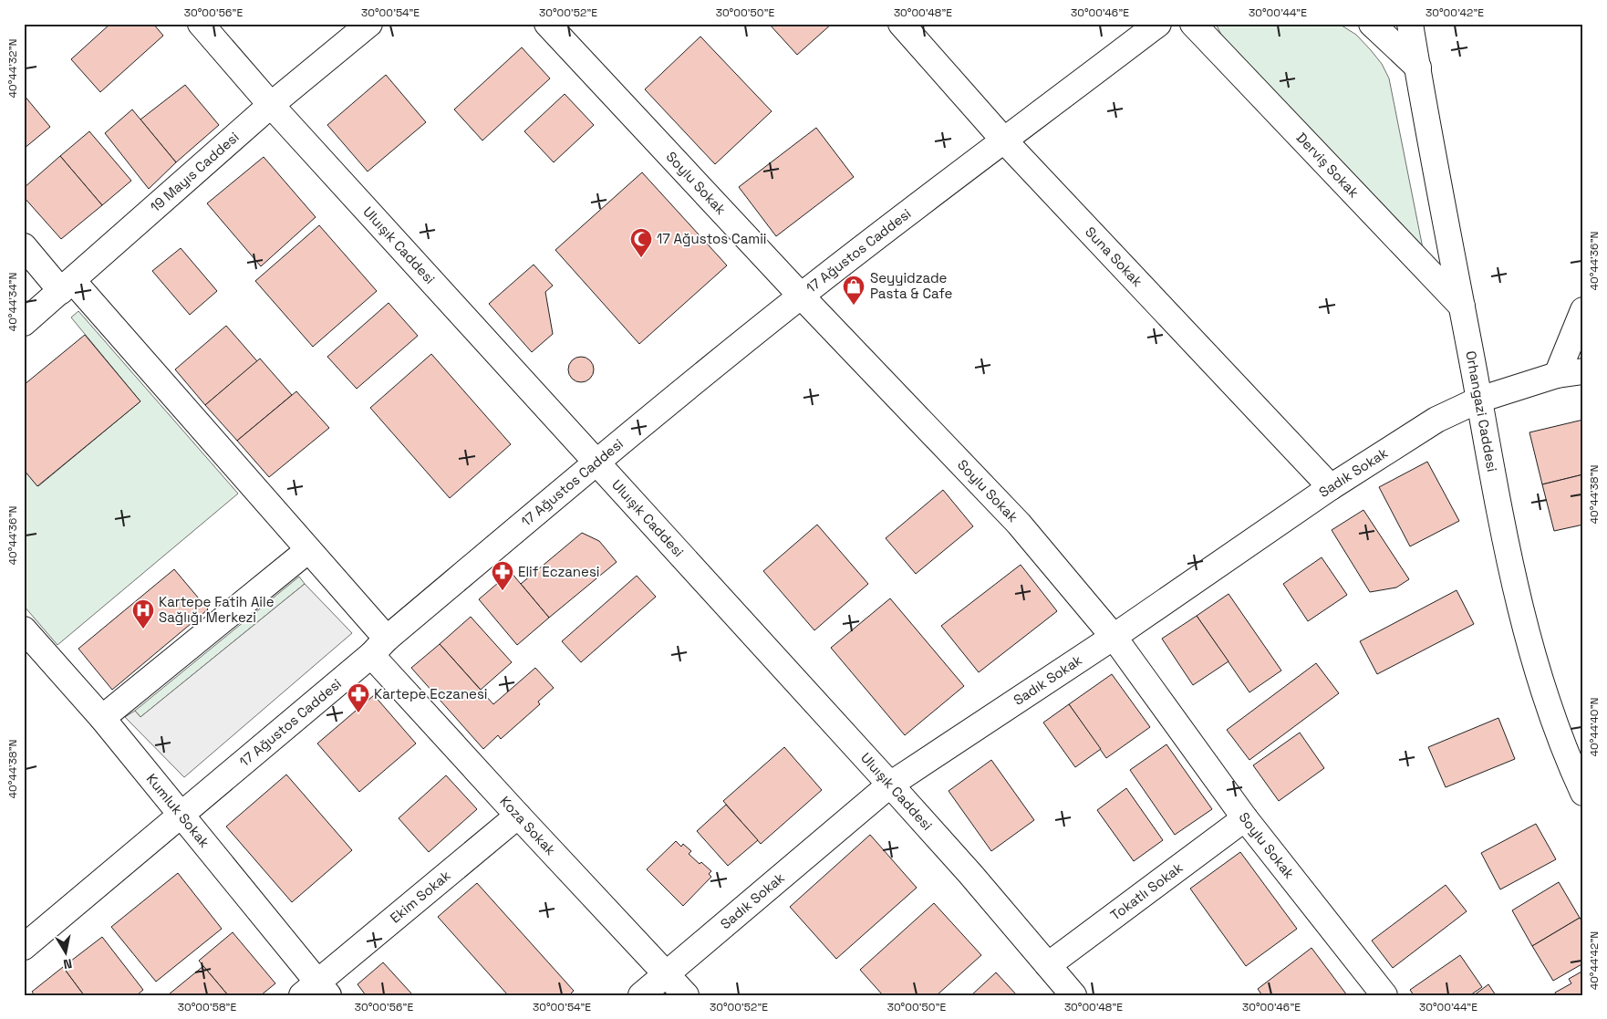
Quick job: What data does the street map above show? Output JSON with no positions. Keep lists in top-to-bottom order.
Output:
{
  "streets": {
    "street": [
      "Derviş Sokak",
      "19 Mayıs Caddesi",
      "Soylu Sokak",
      "Uluışık Caddesi",
      "17 Ağustos Caddesi",
      "Suna Sokak",
      "Orhangazi Caddesi",
      "Sadık Sokak",
      "Kumluk Sokak",
      "Koza Sokak",
      "Tokatlı Sokak",
      "Ekim Sokak"
    ]
  },
  "crossings": [
    ["Derviş Sokak", "Orhangazi Caddesi"],
    ["19 Mayıs Caddesi", "Uluışık Caddesi"],
    ["19 Mayıs Caddesi", "Koza Sokak"],
    ["Soylu Sokak", "17 Ağustos Caddesi"],
    ["Soylu Sokak", "Sadık Sokak"],
    ["Soylu Sokak", "Tokatlı Sokak"],
    ["Uluışık Caddesi", "17 Ağustos Caddesi"],
    ["Uluışık Caddesi", "Sadık Sokak"],
    ["Uluışık Caddesi", "Tokatlı Sokak"],
    ["17 Ağustos Caddesi", "Suna Sokak"],
    ["17 Ağustos Caddesi", "Kumluk Sokak"],
    ["17 Ağustos Caddesi", "Koza Sokak"],
    ["Suna Sokak", "Sadık Sokak"],
    ["Orhangazi Caddesi", "Sadık Sokak"],
    ["Sadık Sokak", "Koza Sokak"],
    ["Kumluk Sokak", "Ekim Sokak"],
    ["Koza Sokak", "Ekim Sokak"]
  ],
  "places": {
    "mosque": ["17 Ağustos Camii"],
    "shop": ["Seyyidzade Pasta & Cafe"],
    "pharmacy": ["Elif Eczanesi", "Kartepe Eczanesi"],
    "hospital": ["Kartepe Fatih Aile Sağlığı Merkezi"]
  },
  "north": "bottom",
  "coordinates": [
    "30°00'56\"E",
    "30°00'54\"E",
    "30°00'52\"E",
    "30°00'50\"E",
    "30°00'48\"E",
    "30°00'46\"E",
    "30°00'44\"E",
    "30°00'42\"E",
    "40°44'32\"N",
    "40°44'36\"N",
    "40°44'34\"N",
    "40°44'38\"N",
    "40°44'40\"N",
    "40°44'42\"N",
    "30°00'58\"E"
  ]
}
